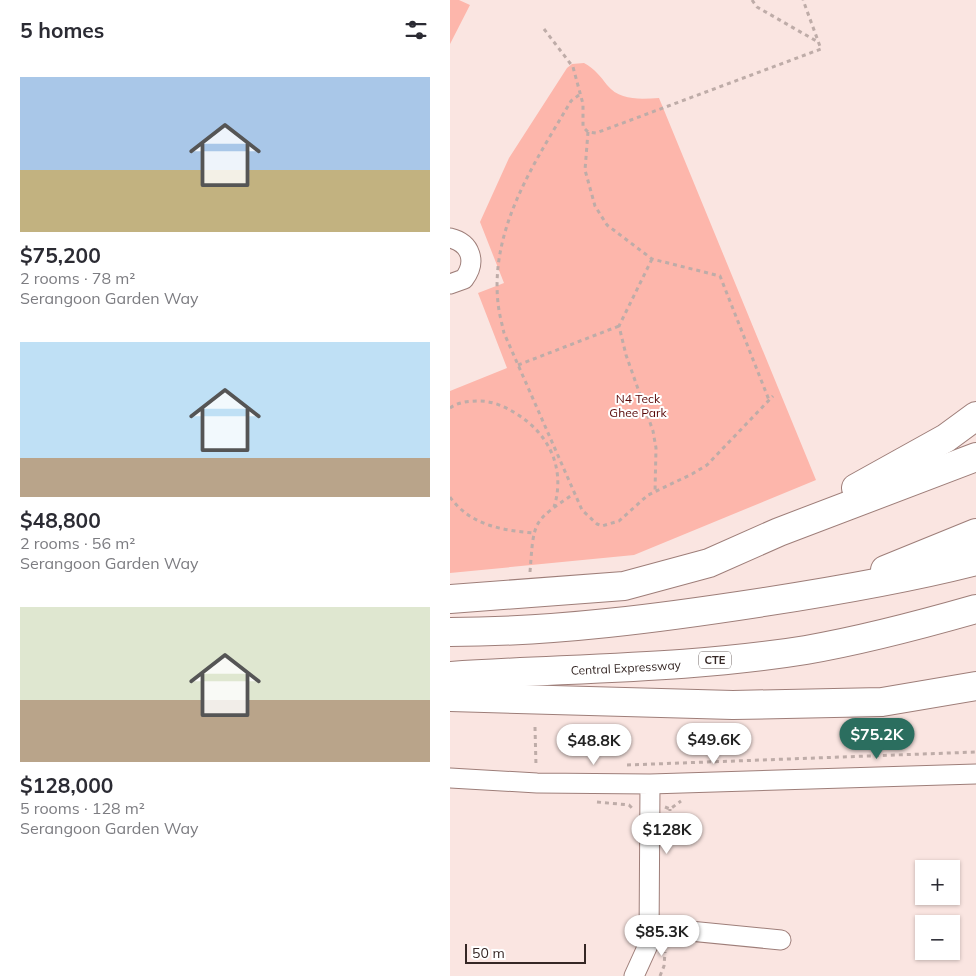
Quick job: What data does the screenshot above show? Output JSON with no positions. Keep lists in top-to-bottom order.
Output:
{
  "streets": {
    "highway": ["CTE", "Central Expressway"]
  },
  "parks": ["N4 Teck Ghee Park"],
  "scale_bar": "50 m",
  "page": {
    "heading": "5 homes",
    "list": [
      {
        "name": "$75,200",
        "note": "2 rooms · 78 m² · Serangoon Garden Way"
      },
      {
        "name": "$48,800",
        "note": "2 rooms · 56 m² · Serangoon Garden Way"
      },
      {
        "name": "$128,000",
        "note": "5 rooms · 128 m² · Serangoon Garden Way"
      }
    ],
    "price": [
      "$75.2K",
      "$49.6K",
      "$48.8K",
      "$128K",
      "$85.3K"
    ],
    "map_buttons": ["+", "−"],
    "scale": "50 m"
  }
}
